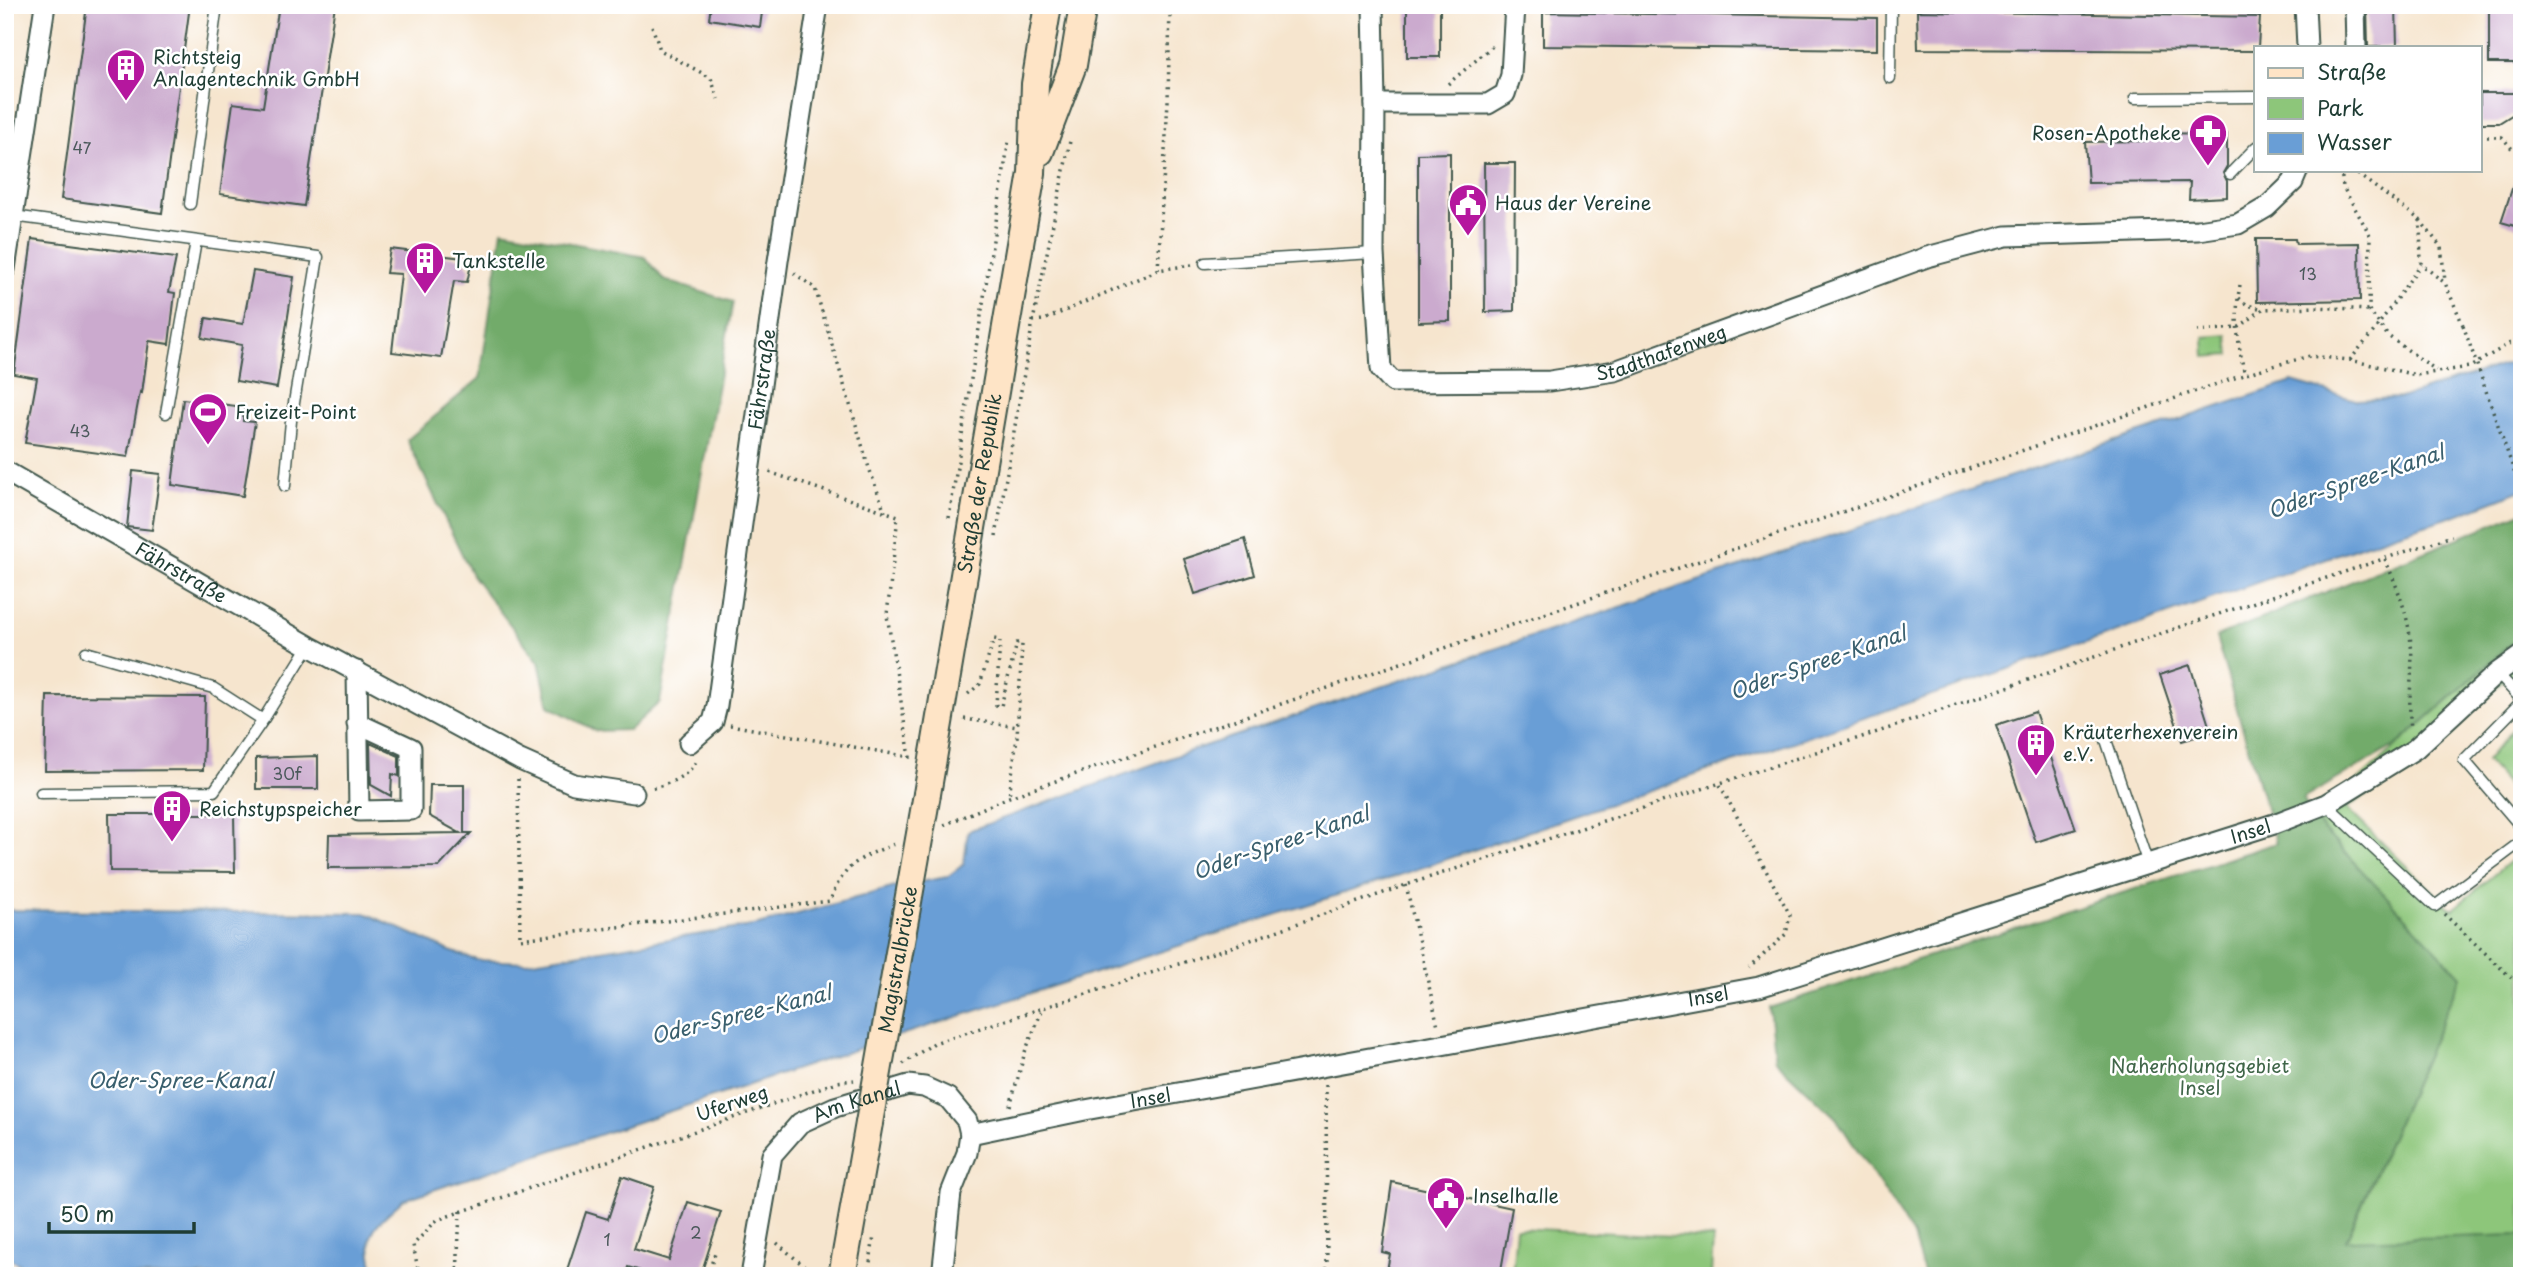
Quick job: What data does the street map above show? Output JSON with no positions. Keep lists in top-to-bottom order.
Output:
{
  "streets": {
    "main road": ["Straße der Republik", "Magistralbrücke"],
    "street": [
      "Stadthafenweg",
      "Fährstraße",
      "Insel",
      "Am Kanal"
    ],
    "path": ["Uferweg"]
  },
  "crossings": [
    ["Straße der Republik", "Magistralbrücke"],
    ["Insel", "Am Kanal"]
  ],
  "water": ["Oder-Spree-Kanal"],
  "parks": ["Naherholungsgebiet Insel"],
  "places": {
    "building": [
      "Richtsteig Anlagentechnik GmbH",
      "Tankstelle",
      "Kräuterhexenverein e.V.",
      "Reichstypspeicher"
    ],
    "pharmacy": ["Rosen-Apotheke"],
    "public building": ["Haus der Vereine", "Inselhalle"],
    "sports": ["Freizeit-Point"]
  },
  "house_numbers": [
    "47",
    "13",
    "43",
    "30f",
    "2",
    "1"
  ],
  "legend": ["Straße", "Park", "Wasser"],
  "scale_bar": "50 m"
}
